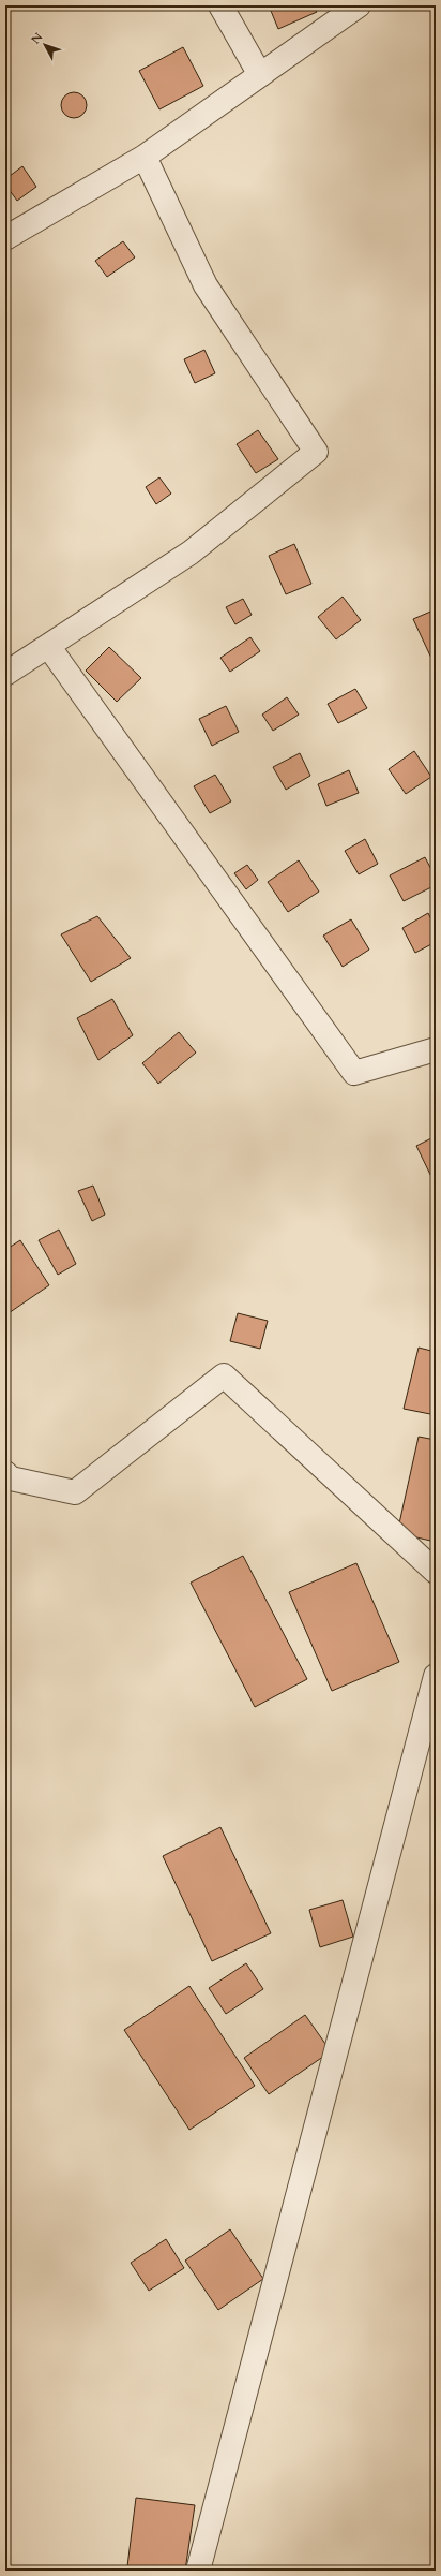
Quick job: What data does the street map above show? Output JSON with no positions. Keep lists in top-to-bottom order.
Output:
{
  "north": "top left"
}
